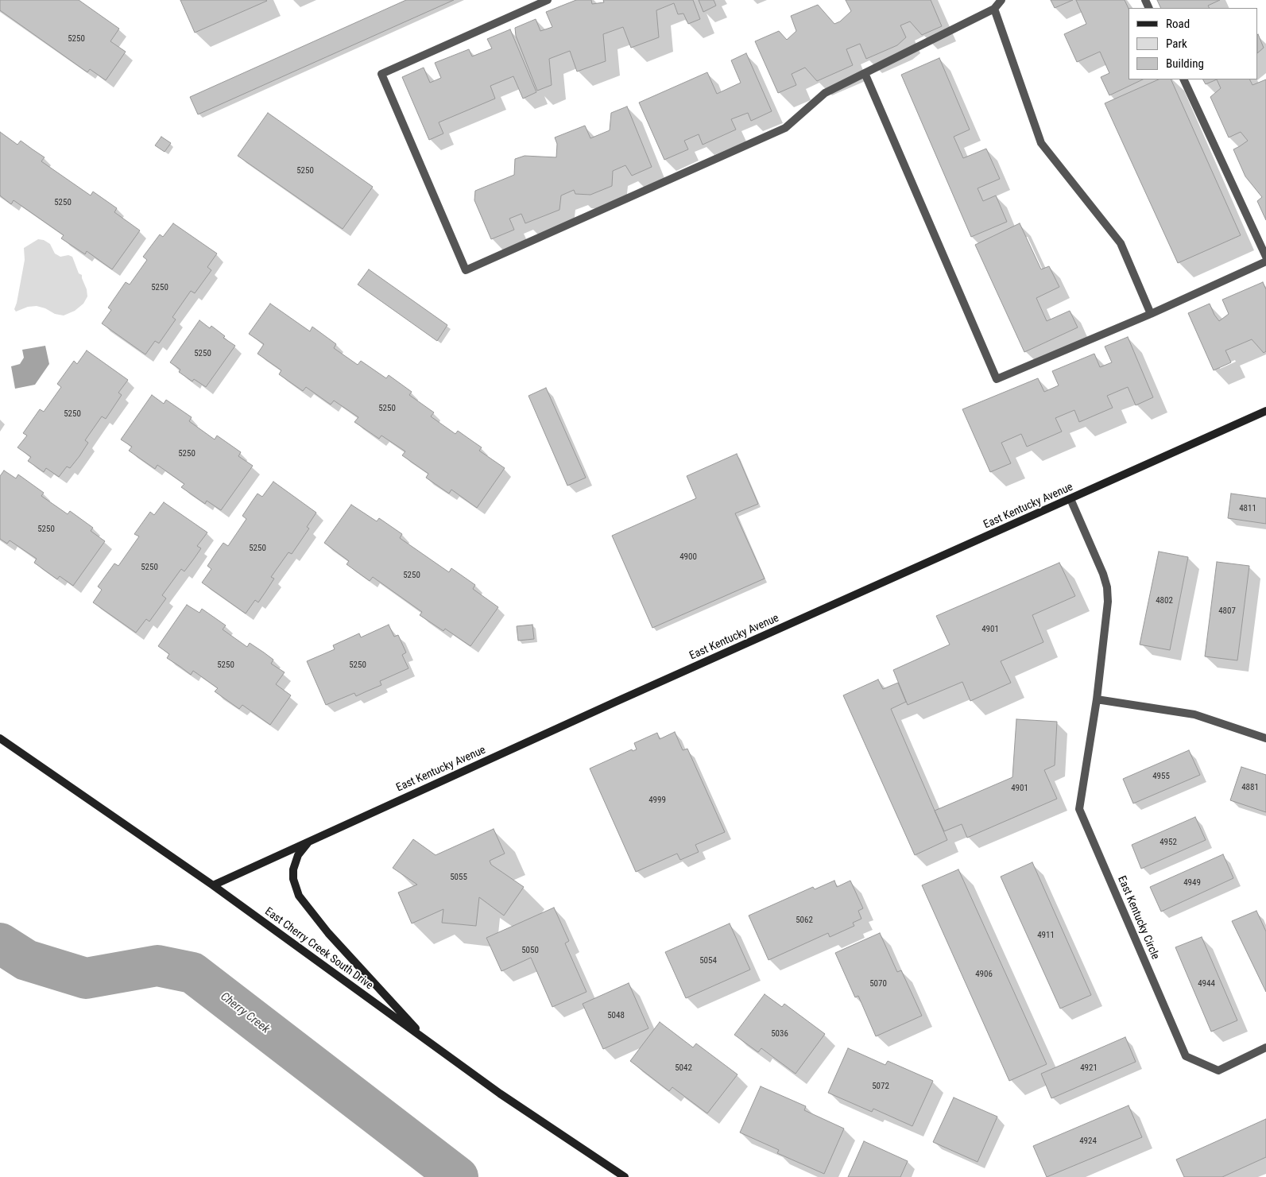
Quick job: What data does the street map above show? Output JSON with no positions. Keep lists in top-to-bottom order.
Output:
{
  "streets": {
    "street": ["East Kentucky Avenue", "East Kentucky Circle", "East Cherry Creek South Drive"]
  },
  "crossings": [
    ["East Kentucky Avenue", "East Kentucky Circle"],
    ["East Kentucky Avenue", "East Cherry Creek South Drive"]
  ],
  "water": ["Cherry Creek"],
  "house_numbers": [
    "5250",
    "5250",
    "5250",
    "5250",
    "5250",
    "5250",
    "5250",
    "5250",
    "4811",
    "5250",
    "5250",
    "4900",
    "5250",
    "5250",
    "4802",
    "4807",
    "4901",
    "5250",
    "5250",
    "4955",
    "4881",
    "4901",
    "4999",
    "4952",
    "5055",
    "4949",
    "5062",
    "4911",
    "5050",
    "5054",
    "4906",
    "5070",
    "4944",
    "5048",
    "5036",
    "5042",
    "4921",
    "5072",
    "4924"
  ],
  "legend": ["Road", "Park", "Building"]
}
